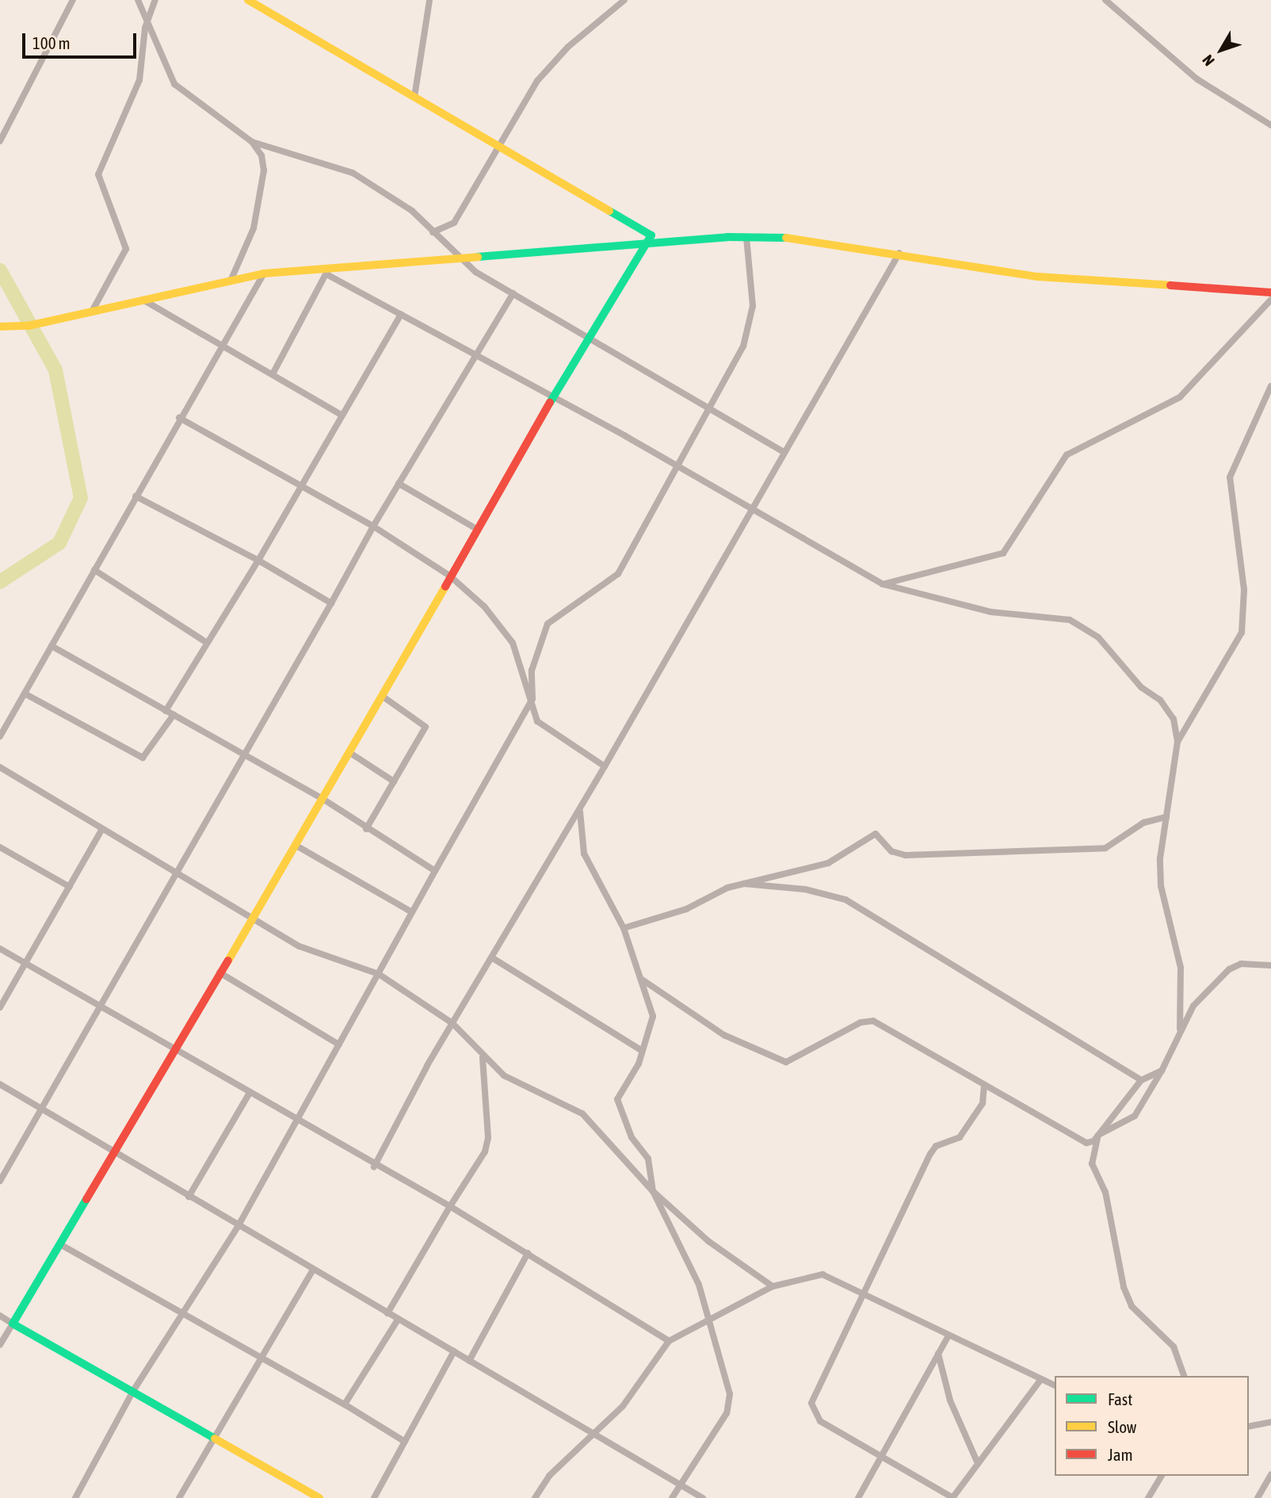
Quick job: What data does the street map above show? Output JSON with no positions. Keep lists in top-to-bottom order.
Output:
{
  "legend": ["Fast", "Slow", "Jam"],
  "scale_bar": "100 m",
  "north": "bottom left"
}
